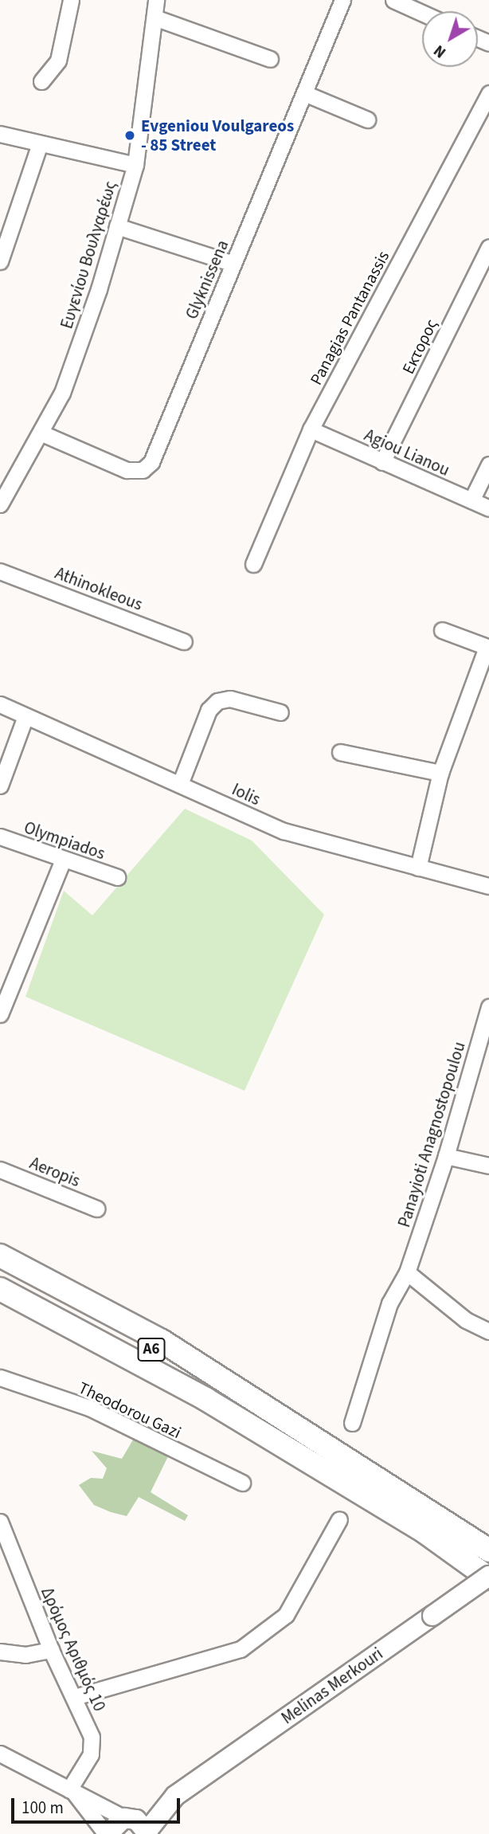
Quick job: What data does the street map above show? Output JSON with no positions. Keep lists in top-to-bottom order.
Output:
{
  "streets": {
    "highway": ["A6"],
    "main road": ["Melinas Merkouri"],
    "street": [
      "Ευγενίου Βουλγαρέως",
      "Glyknissena",
      "Panagias Pantanassis",
      "Εκτορος",
      "Agiou Lianou",
      "Athinokleous",
      "Iolis",
      "Olympiados",
      "Panayioti Anagnostopoulou",
      "Aeropis",
      "Theodorou Gazi",
      "Δρόμος Αριθμός 10"
    ]
  },
  "crossings": [
    ["Ευγενίου Βουλγαρέως", "Glyknissena"],
    ["Panagias Pantanassis", "Agiou Lianou"],
    ["Εκτορος", "Agiou Lianou"],
    ["A6", "Melinas Merkouri"]
  ],
  "places": ["Evgeniou Voulgareos - 85 Street"],
  "scale_bar": "100 m",
  "north": "bottom left"
}
